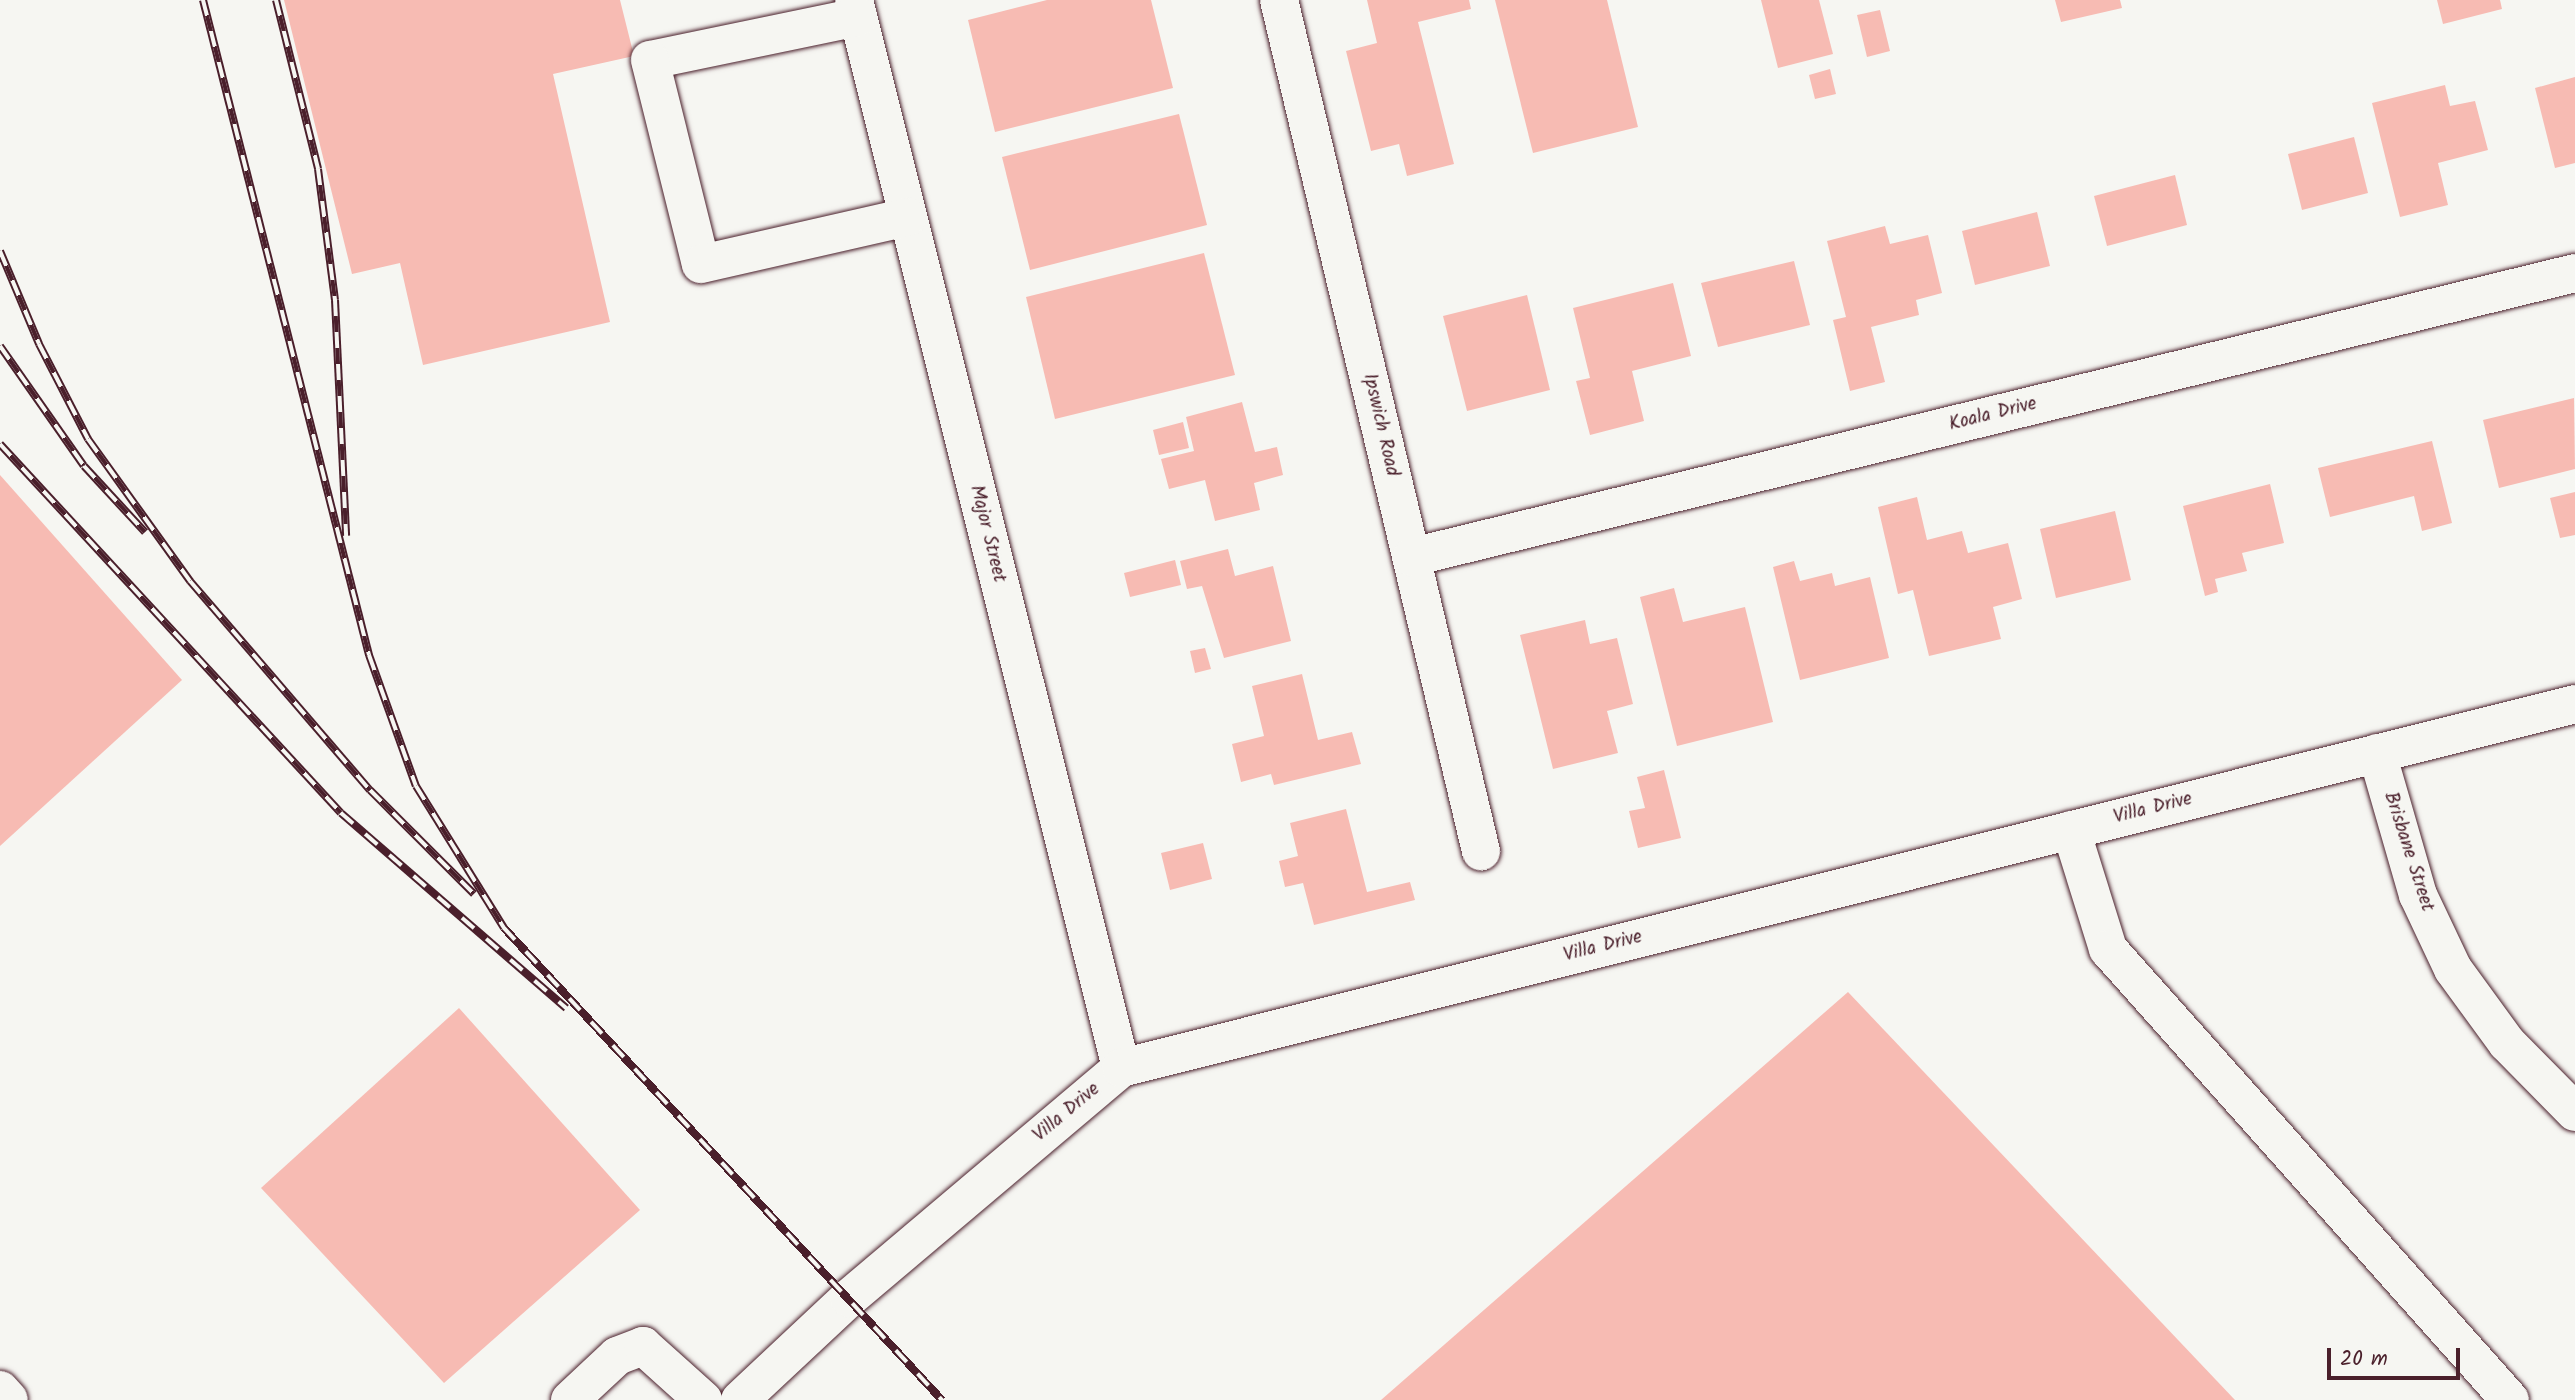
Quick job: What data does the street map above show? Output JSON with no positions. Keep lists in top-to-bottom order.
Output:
{
  "streets": {
    "street": [
      "Koala Drive",
      "Ipswich Road",
      "Major Street",
      "Villa Drive",
      "Brisbane Street"
    ]
  },
  "crossings": [
    ["Koala Drive", "Ipswich Road"],
    ["Major Street", "Villa Drive"],
    ["Villa Drive", "Brisbane Street"]
  ],
  "scale_bar": "20 m"
}
